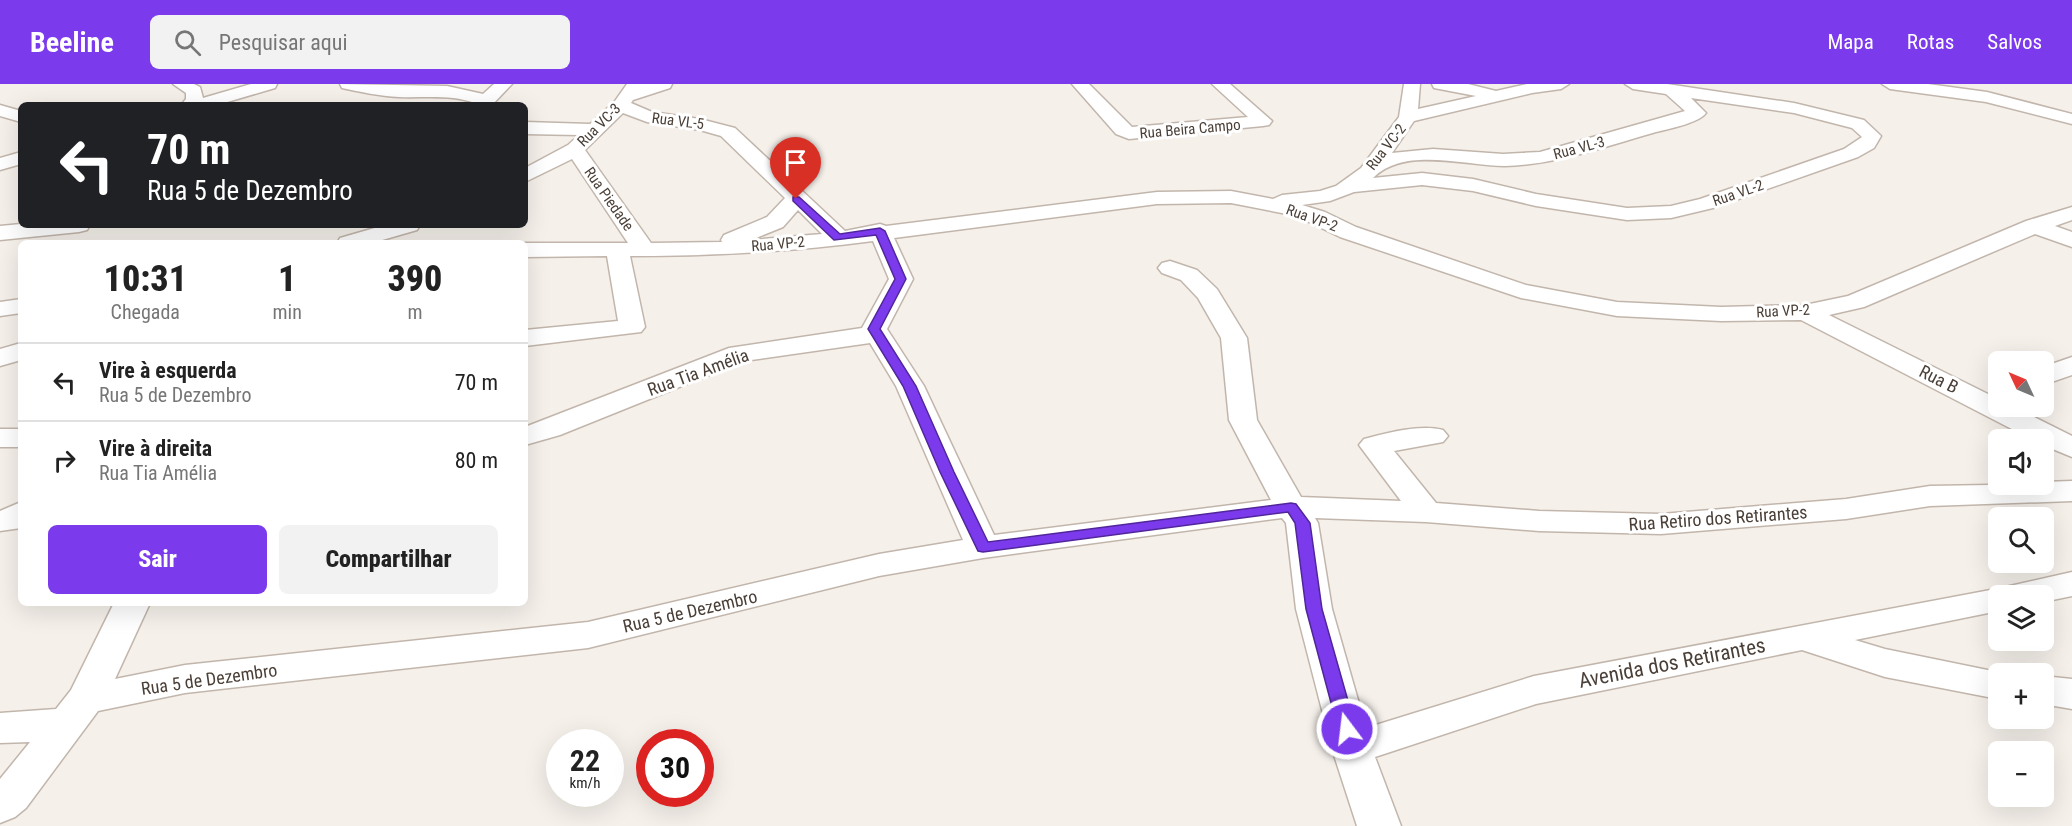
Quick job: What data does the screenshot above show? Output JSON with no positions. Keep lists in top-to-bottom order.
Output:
{
  "streets": {
    "street": [
      "Rua VL-5",
      "Rua VC-3",
      "Rua Beira Campo",
      "Rua VC-2",
      "Rua VL-3",
      "Rua VL-2",
      "Rua Piedade",
      "Rua VP-2",
      "Rua Tia Amélia",
      "Rua B",
      "Rua Retiro dos Retirantes",
      "Rua 5 de Dezembro",
      "Avenida dos Retirantes"
    ]
  },
  "crossings": [
    ["Rua VL-5", "Rua VC-3"],
    ["Rua VL-5", "Rua VP-2"],
    ["Rua VC-3", "Rua Piedade"],
    ["Rua VC-2", "Rua VL-3"],
    ["Rua VC-2", "Rua VL-2"],
    ["Rua VC-2", "Rua VP-2"],
    ["Rua VL-3", "Rua VL-2"],
    ["Rua Piedade", "Rua VP-2"],
    ["Rua VP-2", "Rua B"],
    ["Rua Retiro dos Retirantes", "Rua 5 de Dezembro"]
  ],
  "north": "top left",
  "page": {
    "header": "Beeline",
    "search": "Pesquisar aqui",
    "nav": ["Mapa", "Rotas", "Salvos"],
    "turn": ["70 m", "Rua 5 de Dezembro"],
    "eta": [
      "10:31",
      "Chegada",
      "1",
      "min",
      "390",
      "m"
    ],
    "list": [
      {
        "name": "Vire à esquerda",
        "note": "Rua 5 de Dezembro",
        "value": "70 m"
      },
      {
        "name": "Vire à direita",
        "note": "Rua Tia Amélia",
        "value": "80 m"
      }
    ],
    "map_buttons": ["+", "−"],
    "buttons": ["Sair", "Compartilhar"],
    "speed": "22 km/h",
    "limit": "30"
  }
}
